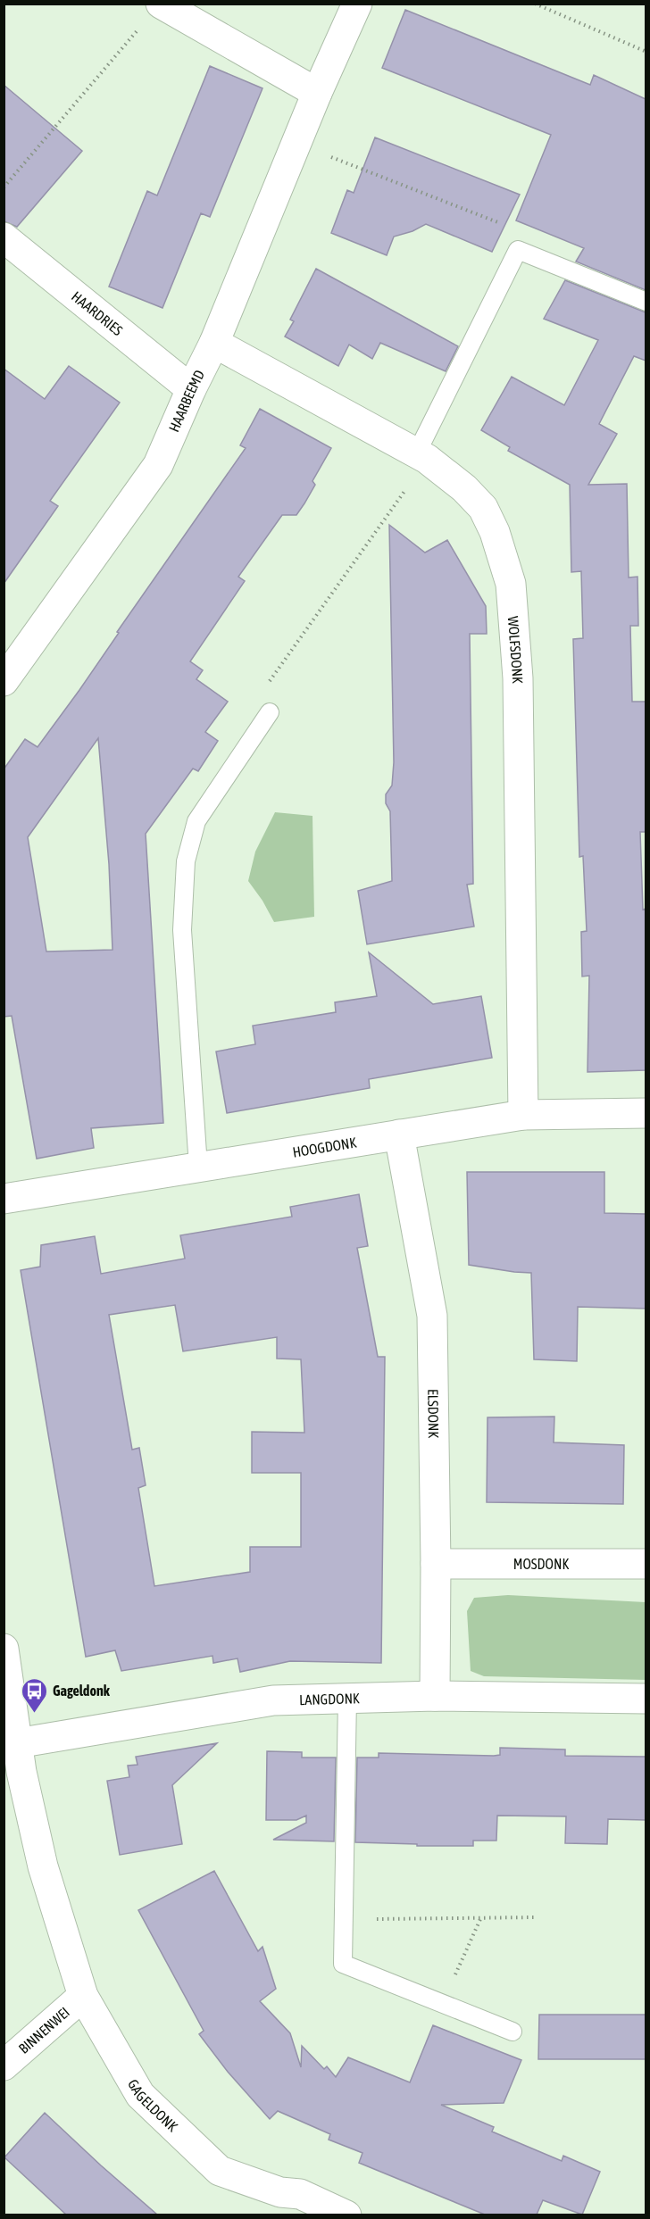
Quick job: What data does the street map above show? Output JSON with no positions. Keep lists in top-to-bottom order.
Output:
{
  "streets": {
    "street": [
      "HAARDRIES",
      "HAARBEEMD",
      "WOLFSDONK",
      "HOOGDONK",
      "ELSDONK",
      "MOSDONK",
      "LANGDONK",
      "BINNENWEI",
      "GAGELDONK"
    ]
  },
  "crossings": [
    ["HAARDRIES", "HAARBEEMD"],
    ["HAARBEEMD", "WOLFSDONK"],
    ["WOLFSDONK", "HOOGDONK"],
    ["HOOGDONK", "ELSDONK"],
    ["ELSDONK", "MOSDONK"],
    ["ELSDONK", "LANGDONK"],
    ["LANGDONK", "GAGELDONK"],
    ["BINNENWEI", "GAGELDONK"]
  ],
  "places": {
    "bus stop": ["Gageldonk"]
  }
}
